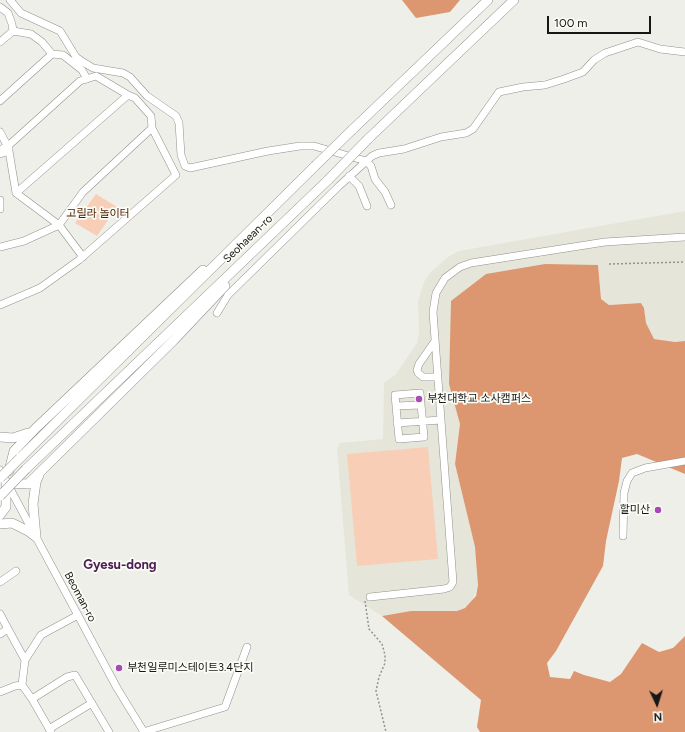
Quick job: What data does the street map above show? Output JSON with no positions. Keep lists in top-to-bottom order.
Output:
{
  "streets": {
    "main road": ["Seohaean-ro"],
    "street": ["Beoman-ro"]
  },
  "crossings": [
    ["Seohaean-ro", "Beoman-ro"]
  ],
  "districts": ["Gyesu-dong"],
  "parks": ["고릴라 놀이터"],
  "places": ["부천대학교 소사캠퍼스", "할미산", "부천일루미스테이트3.4단지"],
  "scale_bar": "100 m",
  "north": "bottom"
}
